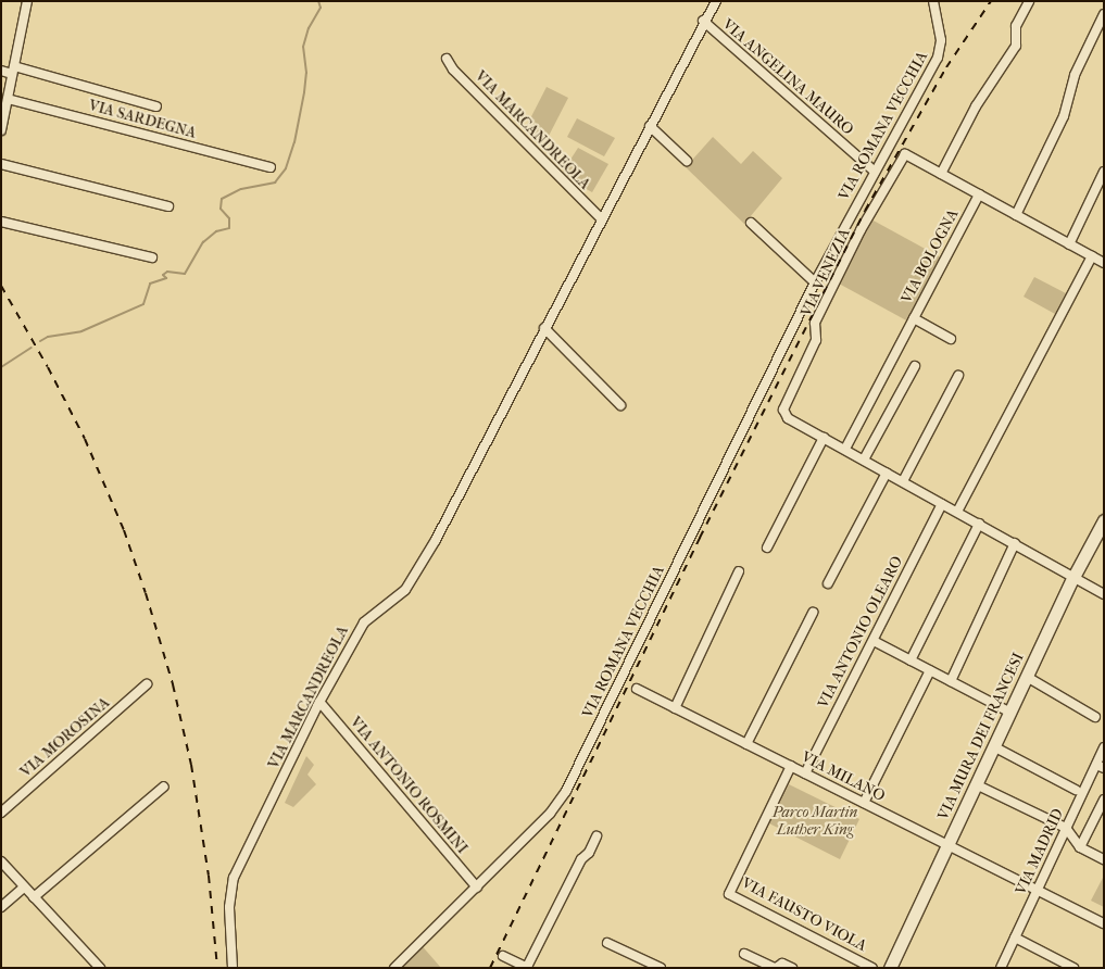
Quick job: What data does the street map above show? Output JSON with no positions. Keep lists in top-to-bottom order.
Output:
{
  "streets": {
    "street": [
      "VIA ANGELINA MAURO",
      "VIA SARDEGNA",
      "VIA ROMANA VECCHIA",
      "VIA MARCANDREOLA",
      "VIA BOLOGNA",
      "VIA VENEZIA",
      "VIA ANTONIO OLEARO",
      "VIA MURA DEI FRANCESI",
      "VIA MOROSINA",
      "VIA MILANO",
      "VIA ANTONIO ROSMINI",
      "VIA MADRID",
      "VIA FAUSTO VIOLA"
    ]
  },
  "crossings": [
    ["VIA ANGELINA MAURO", "VIA ROMANA VECCHIA"],
    ["VIA ANGELINA MAURO", "VIA MARCANDREOLA"],
    ["VIA ROMANA VECCHIA", "VIA ANTONIO ROSMINI"],
    ["VIA MARCANDREOLA", "VIA ANTONIO ROSMINI"],
    ["VIA VENEZIA", "VIA ANTONIO OLEARO"],
    ["VIA VENEZIA", "VIA MURA DEI FRANCESI"],
    ["VIA ANTONIO OLEARO", "VIA MILANO"],
    ["VIA MURA DEI FRANCESI", "VIA MILANO"],
    ["VIA MILANO", "VIA MADRID"],
    ["VIA MILANO", "VIA FAUSTO VIOLA"]
  ],
  "parks": ["Parco Martin Luther King"]
}
